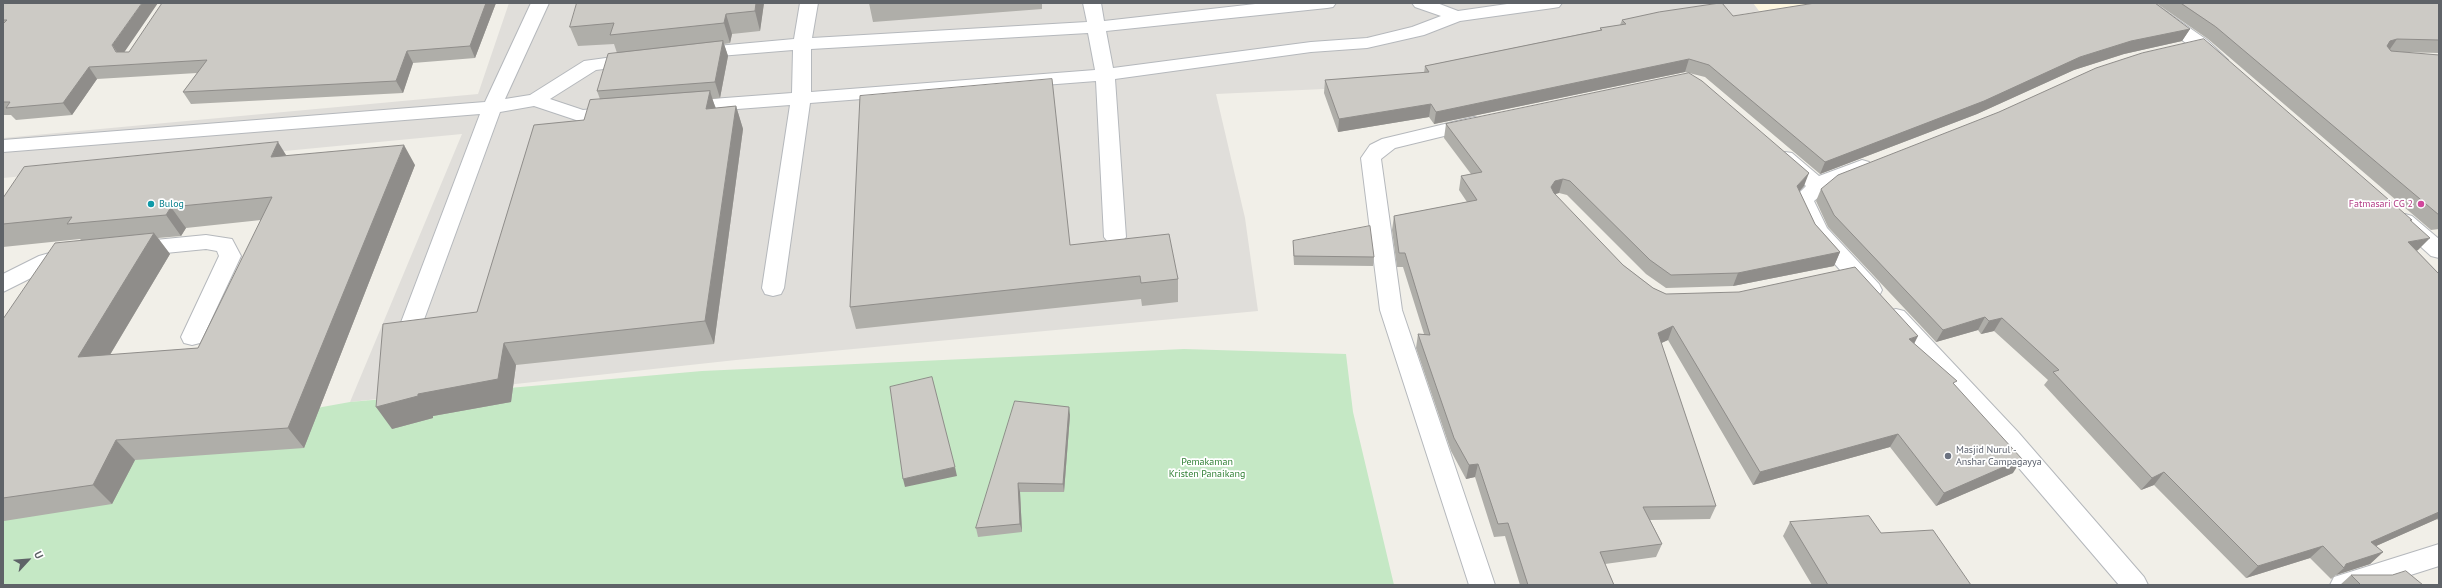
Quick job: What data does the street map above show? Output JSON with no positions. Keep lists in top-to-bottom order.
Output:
{
  "parks": ["Pemakaman Kristen Panaikang"],
  "places": ["Bulog", "Fatmasari CG 2", "Masjid Nurul - Anshar Campagayya"],
  "north": "top right"
}
